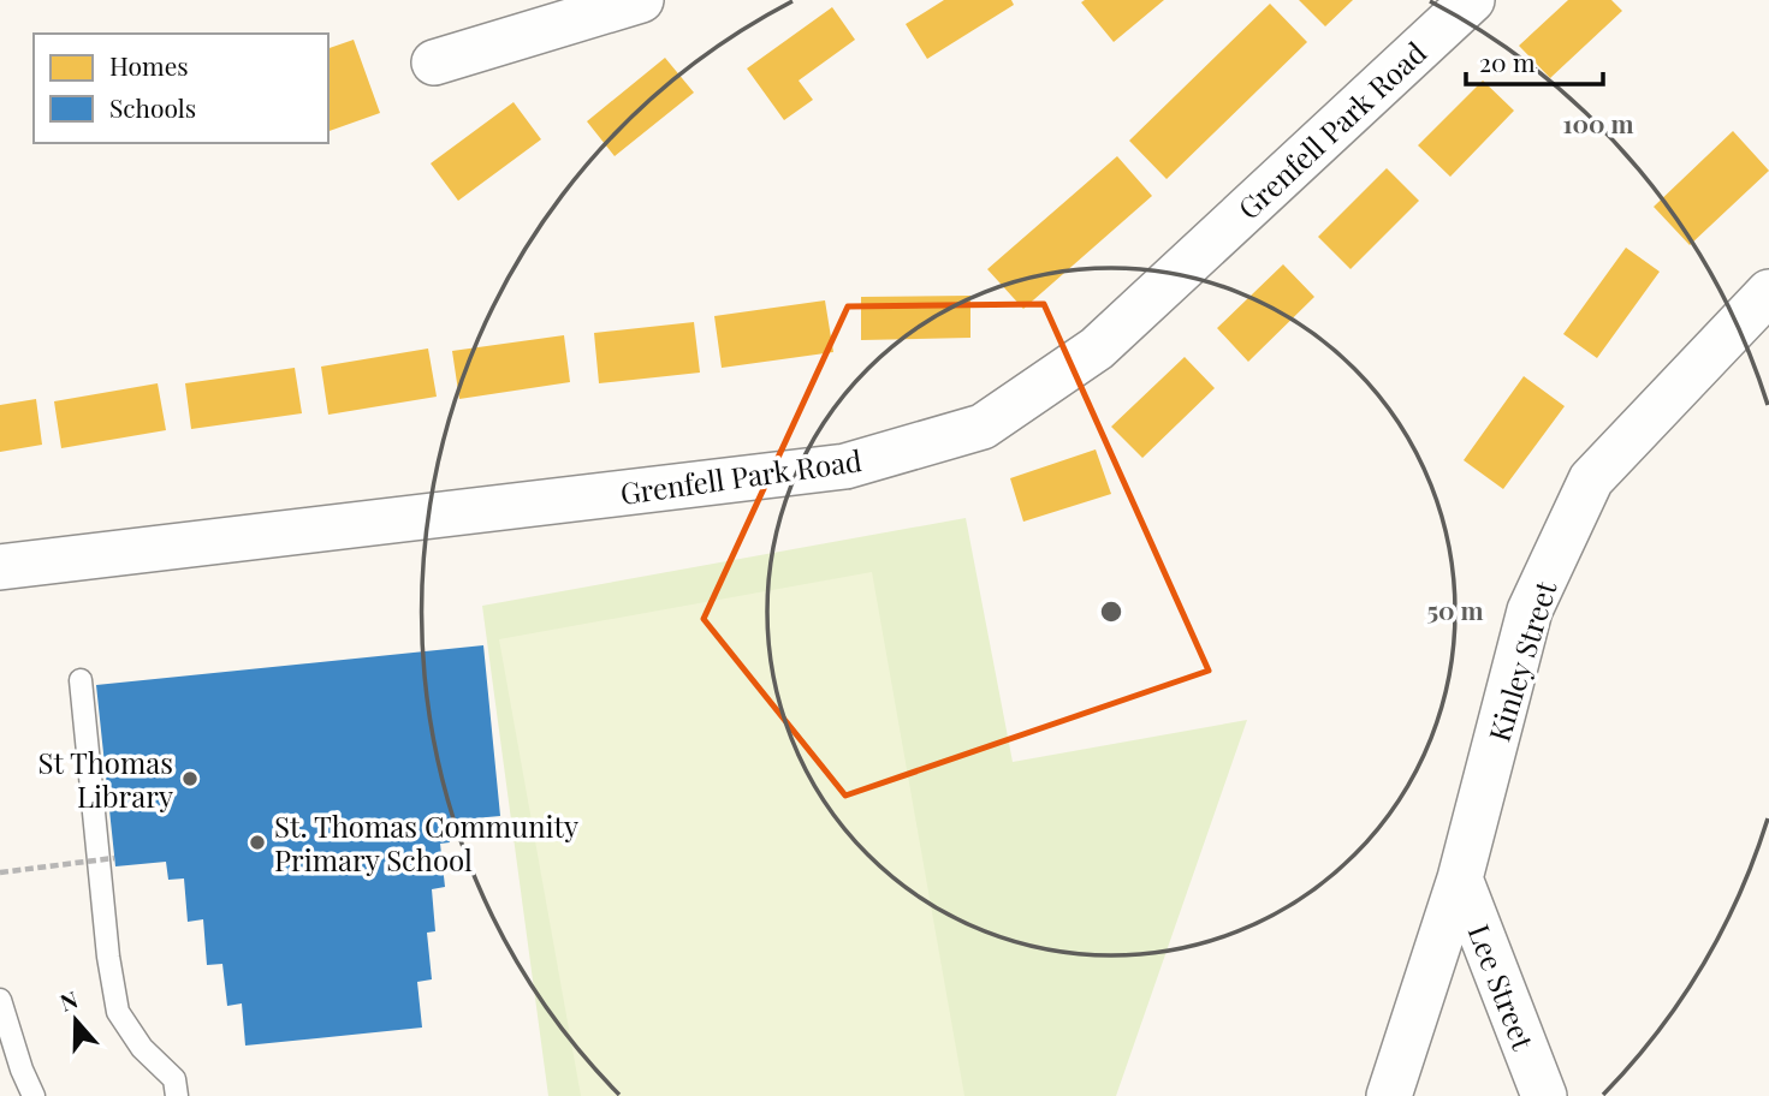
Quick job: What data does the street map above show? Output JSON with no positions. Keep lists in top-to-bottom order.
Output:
{
  "streets": {
    "street": ["Grenfell Park Road", "Kinley Street", "Lee Street"]
  },
  "crossings": [
    ["Kinley Street", "Lee Street"]
  ],
  "places": ["St Thomas Library", "St. Thomas Community Primary School"],
  "legend": ["Homes", "Schools"],
  "scale_bar": "20 m",
  "north": "top",
  "rings": ["100 m", "50 m"]
}
